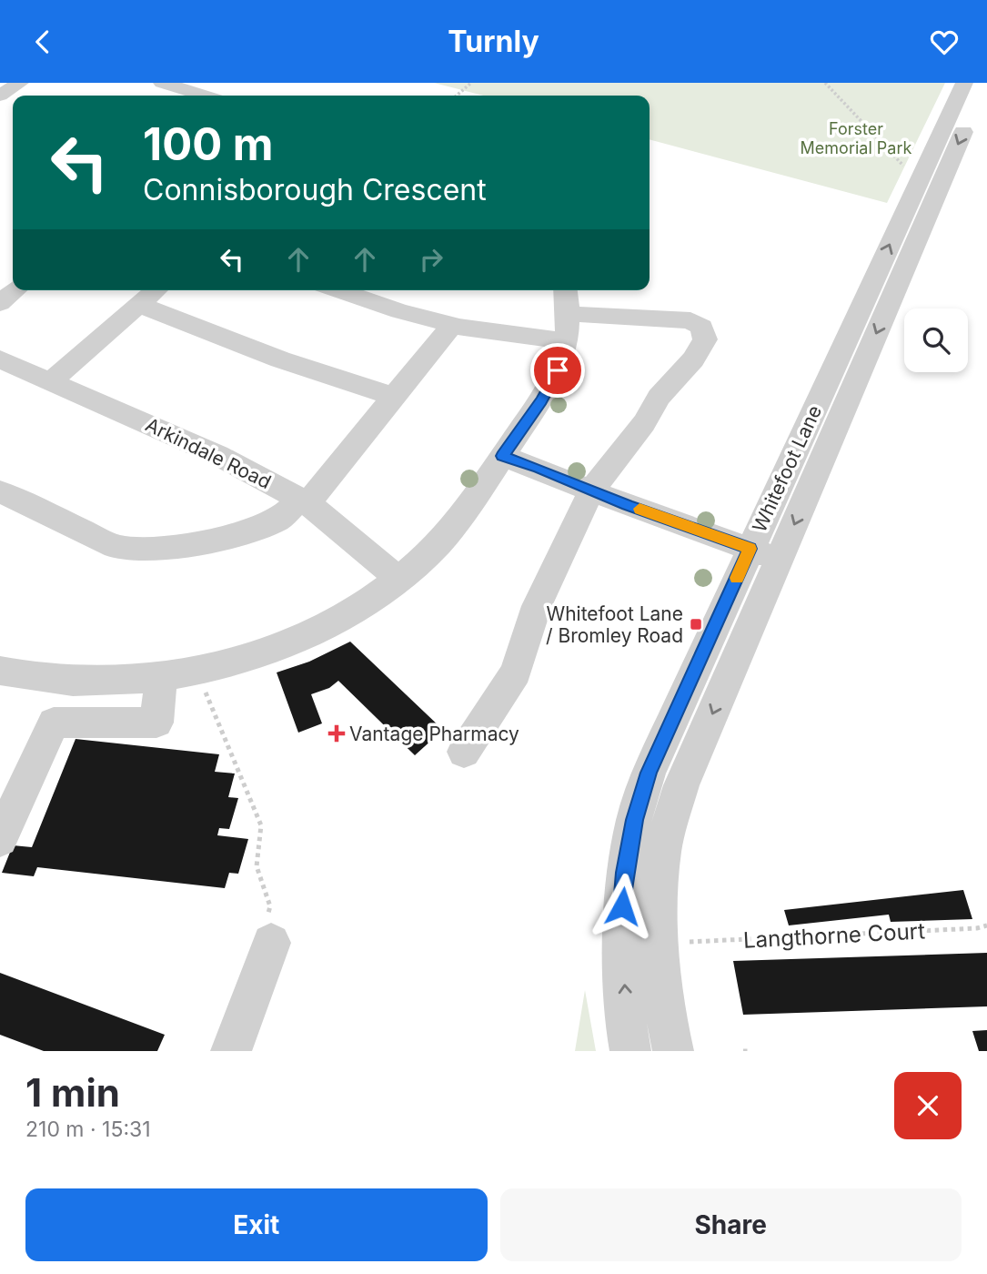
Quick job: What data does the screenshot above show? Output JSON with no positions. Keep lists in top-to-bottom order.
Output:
{
  "streets": {
    "street": ["Arkindale Road", "Whitefoot Lane"],
    "path": ["Langthorne Court"]
  },
  "parks": ["Forster Memorial Park"],
  "places": {
    "transit": ["Whitefoot Lane / Bromley Road"],
    "health": ["Vantage Pharmacy"]
  },
  "page": {
    "header": "Turnly",
    "turn": ["100 m", "Connisborough Crescent"],
    "heading": ["1 min", "210 m · 15:31"],
    "buttons": ["Exit", "Share"]
  }
}
